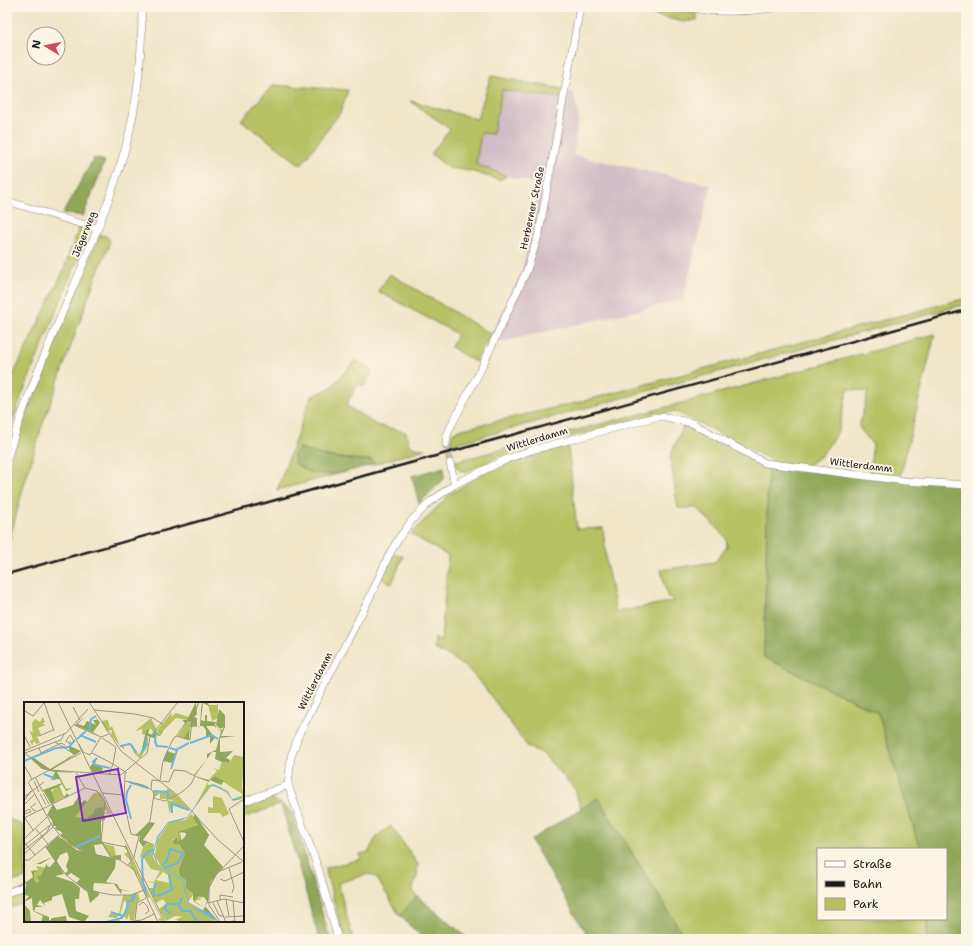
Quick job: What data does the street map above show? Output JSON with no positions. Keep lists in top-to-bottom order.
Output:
{
  "streets": {
    "street": ["Herberner Straße", "Jägerweg", "Wittlerdamm"]
  },
  "legend": ["Straße", "Bahn", "Park"],
  "north": "left"
}
